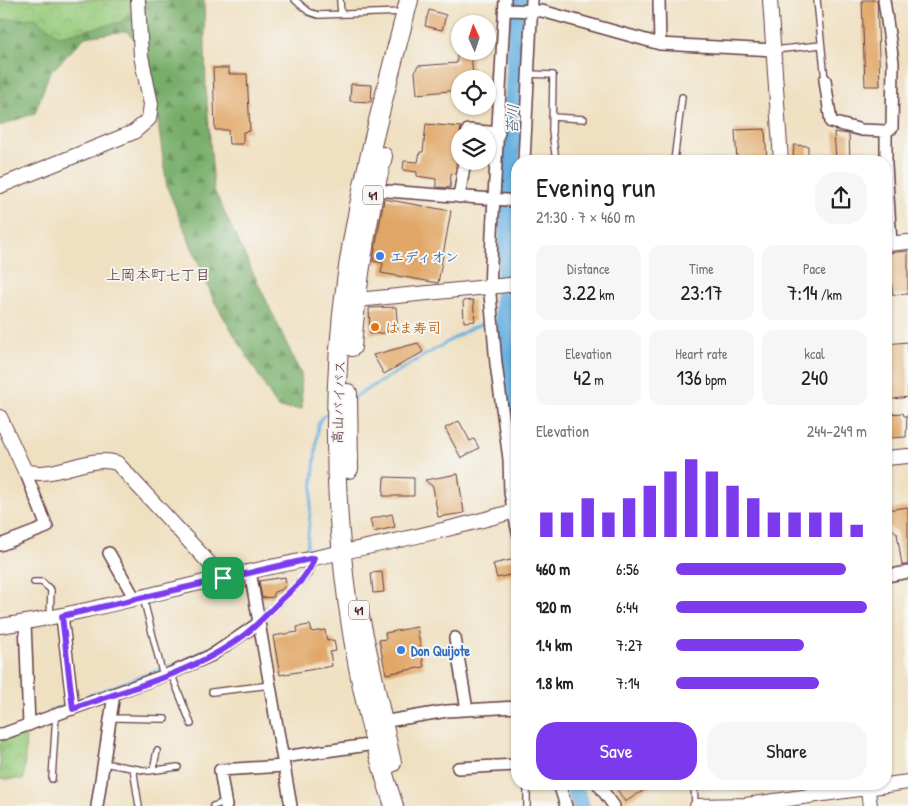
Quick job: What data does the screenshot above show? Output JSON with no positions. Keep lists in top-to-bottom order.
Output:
{
  "streets": {
    "highway": ["41", "高山バイパス"]
  },
  "districts": ["上岡本町七丁目"],
  "water": ["苔川"],
  "places": ["エディオン", "はま寿司", "Don Quijote"],
  "north": "top",
  "page": {
    "heading": ["Evening run", "21:30 · 7 × 460 m"],
    "stats": [
      ["Distance", "3.22 km"],
      ["Time", "23:17"],
      ["Pace", "7:14 /km"],
      ["Elevation", "42 m"],
      ["Heart rate", "136 bpm"],
      ["kcal", "240"]
    ],
    "chart": ["Elevation", "244–249 m"],
    "list": [
      {
        "name": "460 m",
        "note": "6:56"
      },
      {
        "name": "920 m",
        "note": "6:44"
      },
      {
        "name": "1.4 km",
        "note": "7:27"
      },
      {
        "name": "1.8 km",
        "note": "7:14"
      }
    ],
    "buttons": ["Save", "Share"]
  }
}
